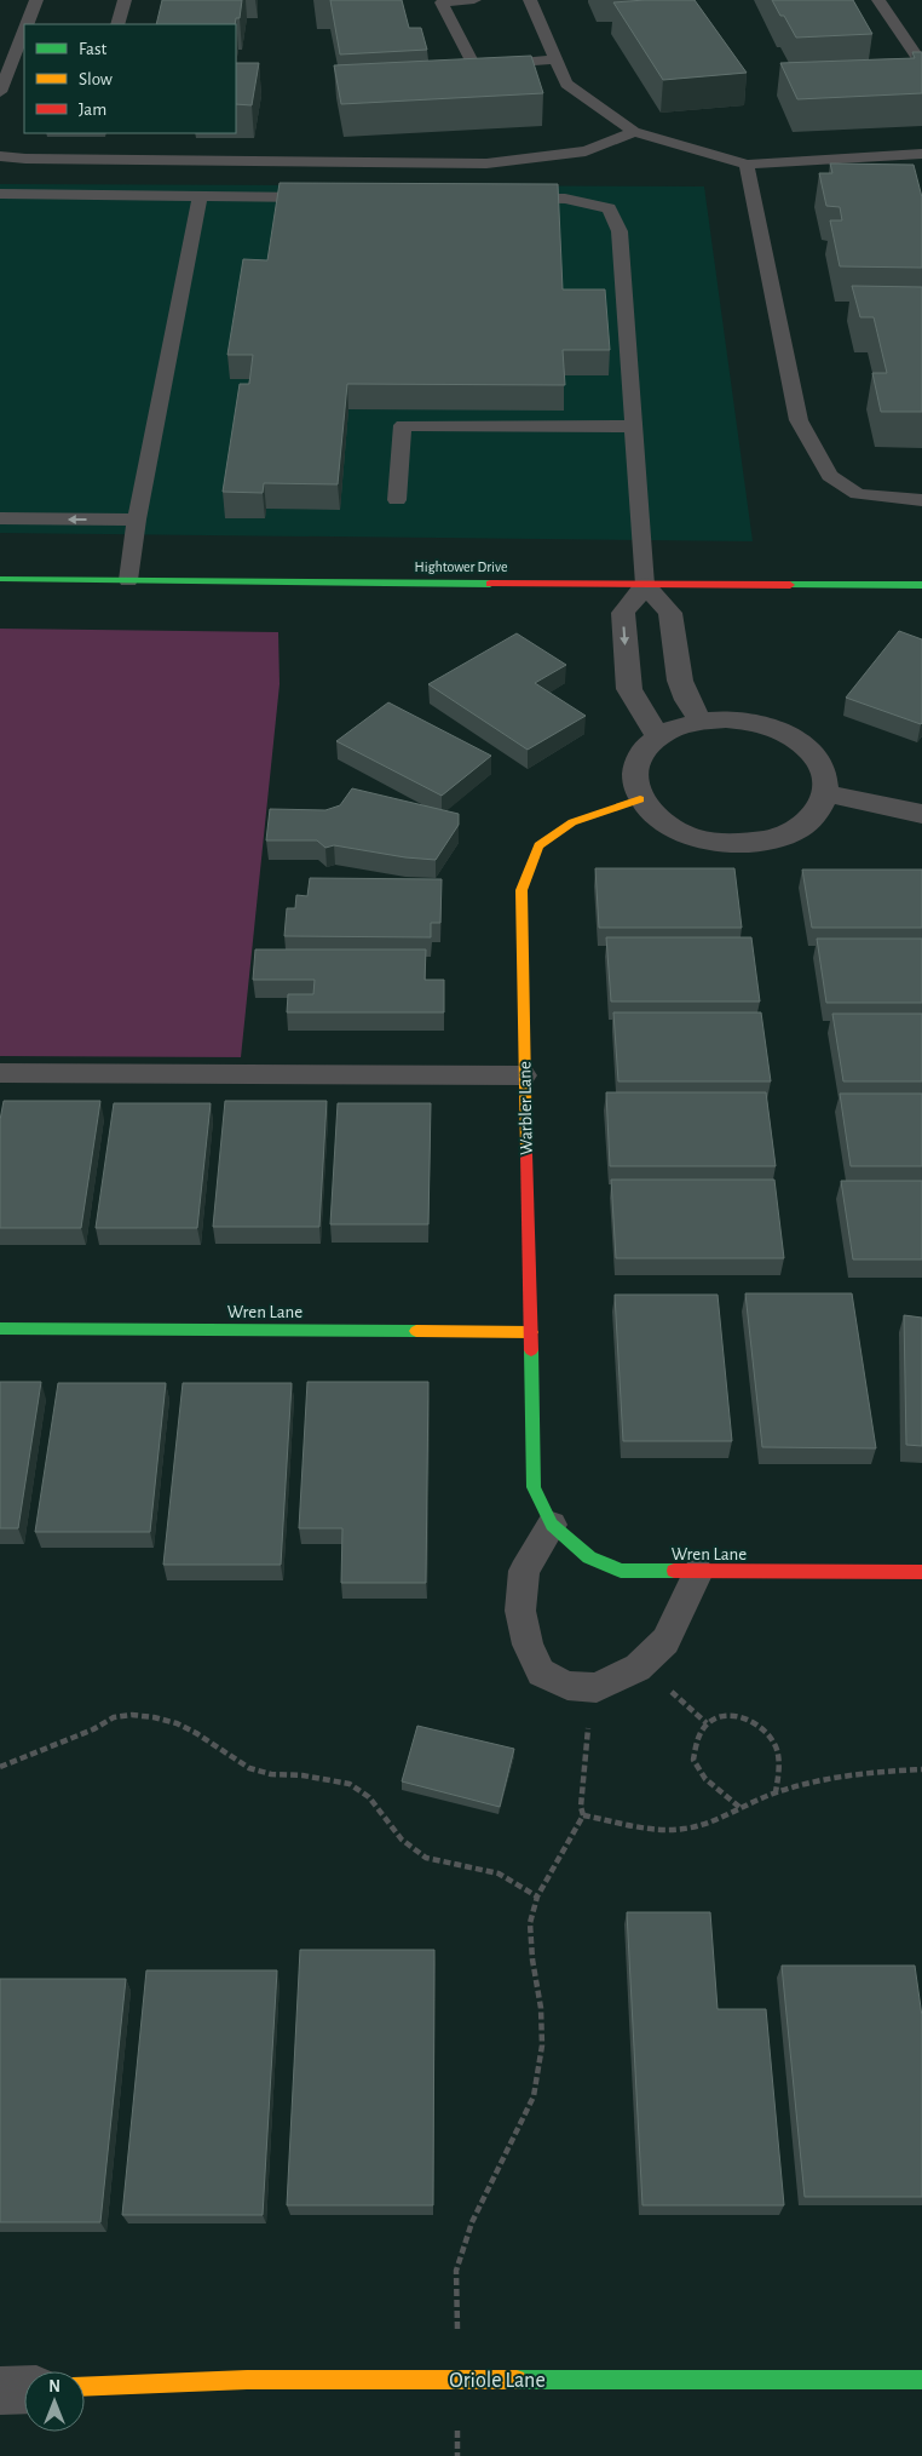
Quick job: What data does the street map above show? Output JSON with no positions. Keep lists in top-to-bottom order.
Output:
{
  "streets": {
    "street": [
      "Hightower Drive",
      "Warbler Lane",
      "Wren Lane",
      "Oriole Lane"
    ]
  },
  "crossings": [
    ["Warbler Lane", "Wren Lane"]
  ],
  "legend": ["Fast", "Slow", "Jam"],
  "north": "top"
}
